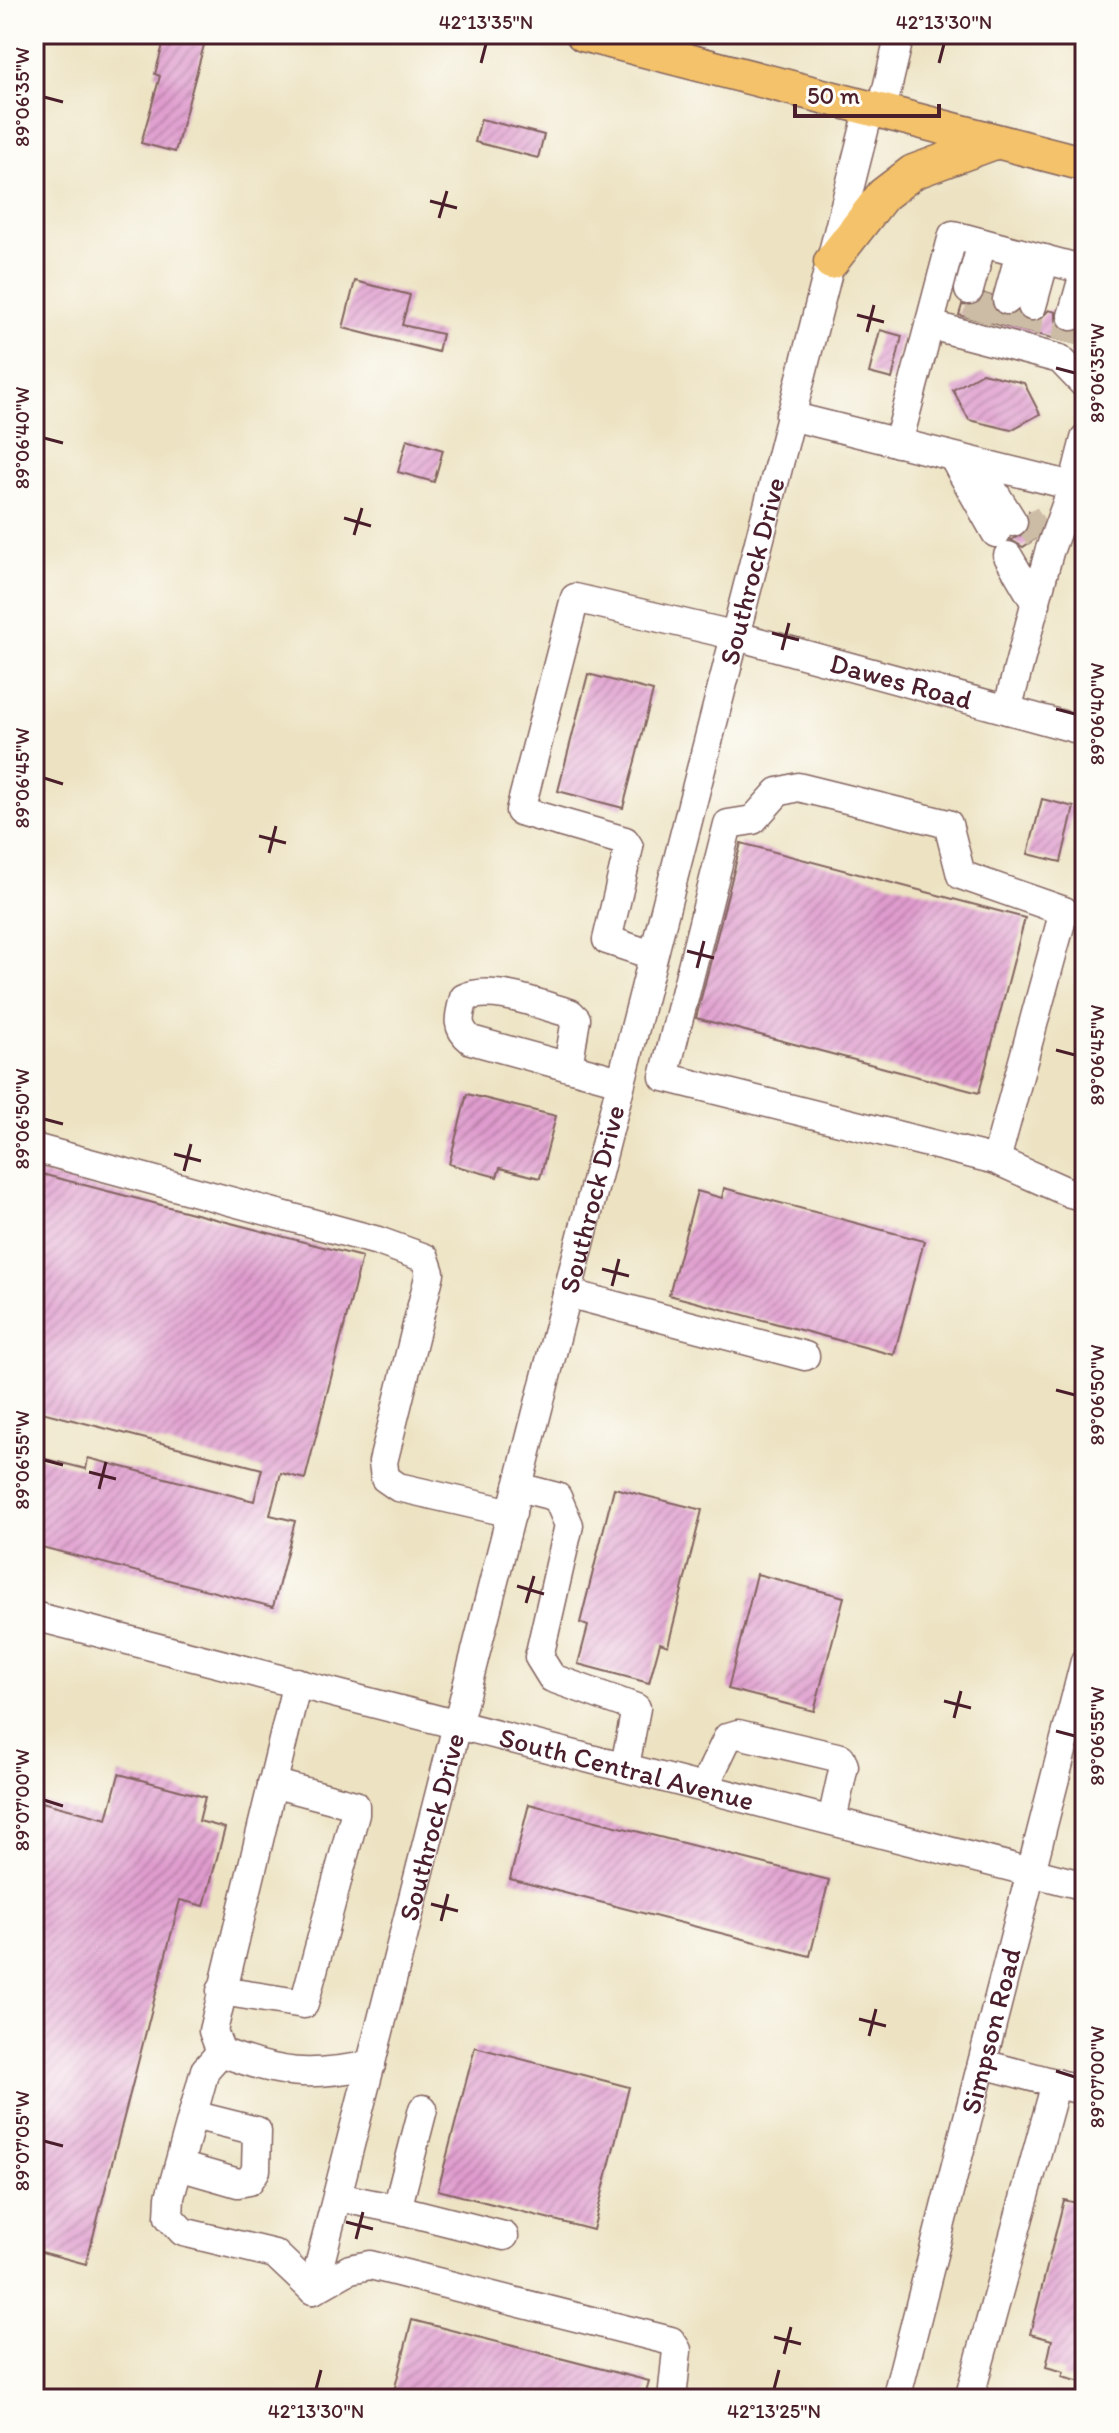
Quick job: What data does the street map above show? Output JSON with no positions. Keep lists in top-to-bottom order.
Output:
{
  "streets": {
    "street": [
      "Southrock Drive",
      "Dawes Road",
      "South Central Avenue",
      "Simpson Road"
    ]
  },
  "crossings": [
    ["Southrock Drive", "Dawes Road"],
    ["Southrock Drive", "South Central Avenue"],
    ["South Central Avenue", "Simpson Road"]
  ],
  "scale_bar": "50 m",
  "coordinates": [
    "42°13'35\"N",
    "42°13'30\"N",
    "89°06'35\"W",
    "89°06'40\"W",
    "89°06'45\"W",
    "89°06'50\"W",
    "89°06'55\"W",
    "89°07'00\"W",
    "89°07'05\"W",
    "42°13'25\"N"
  ]
}
